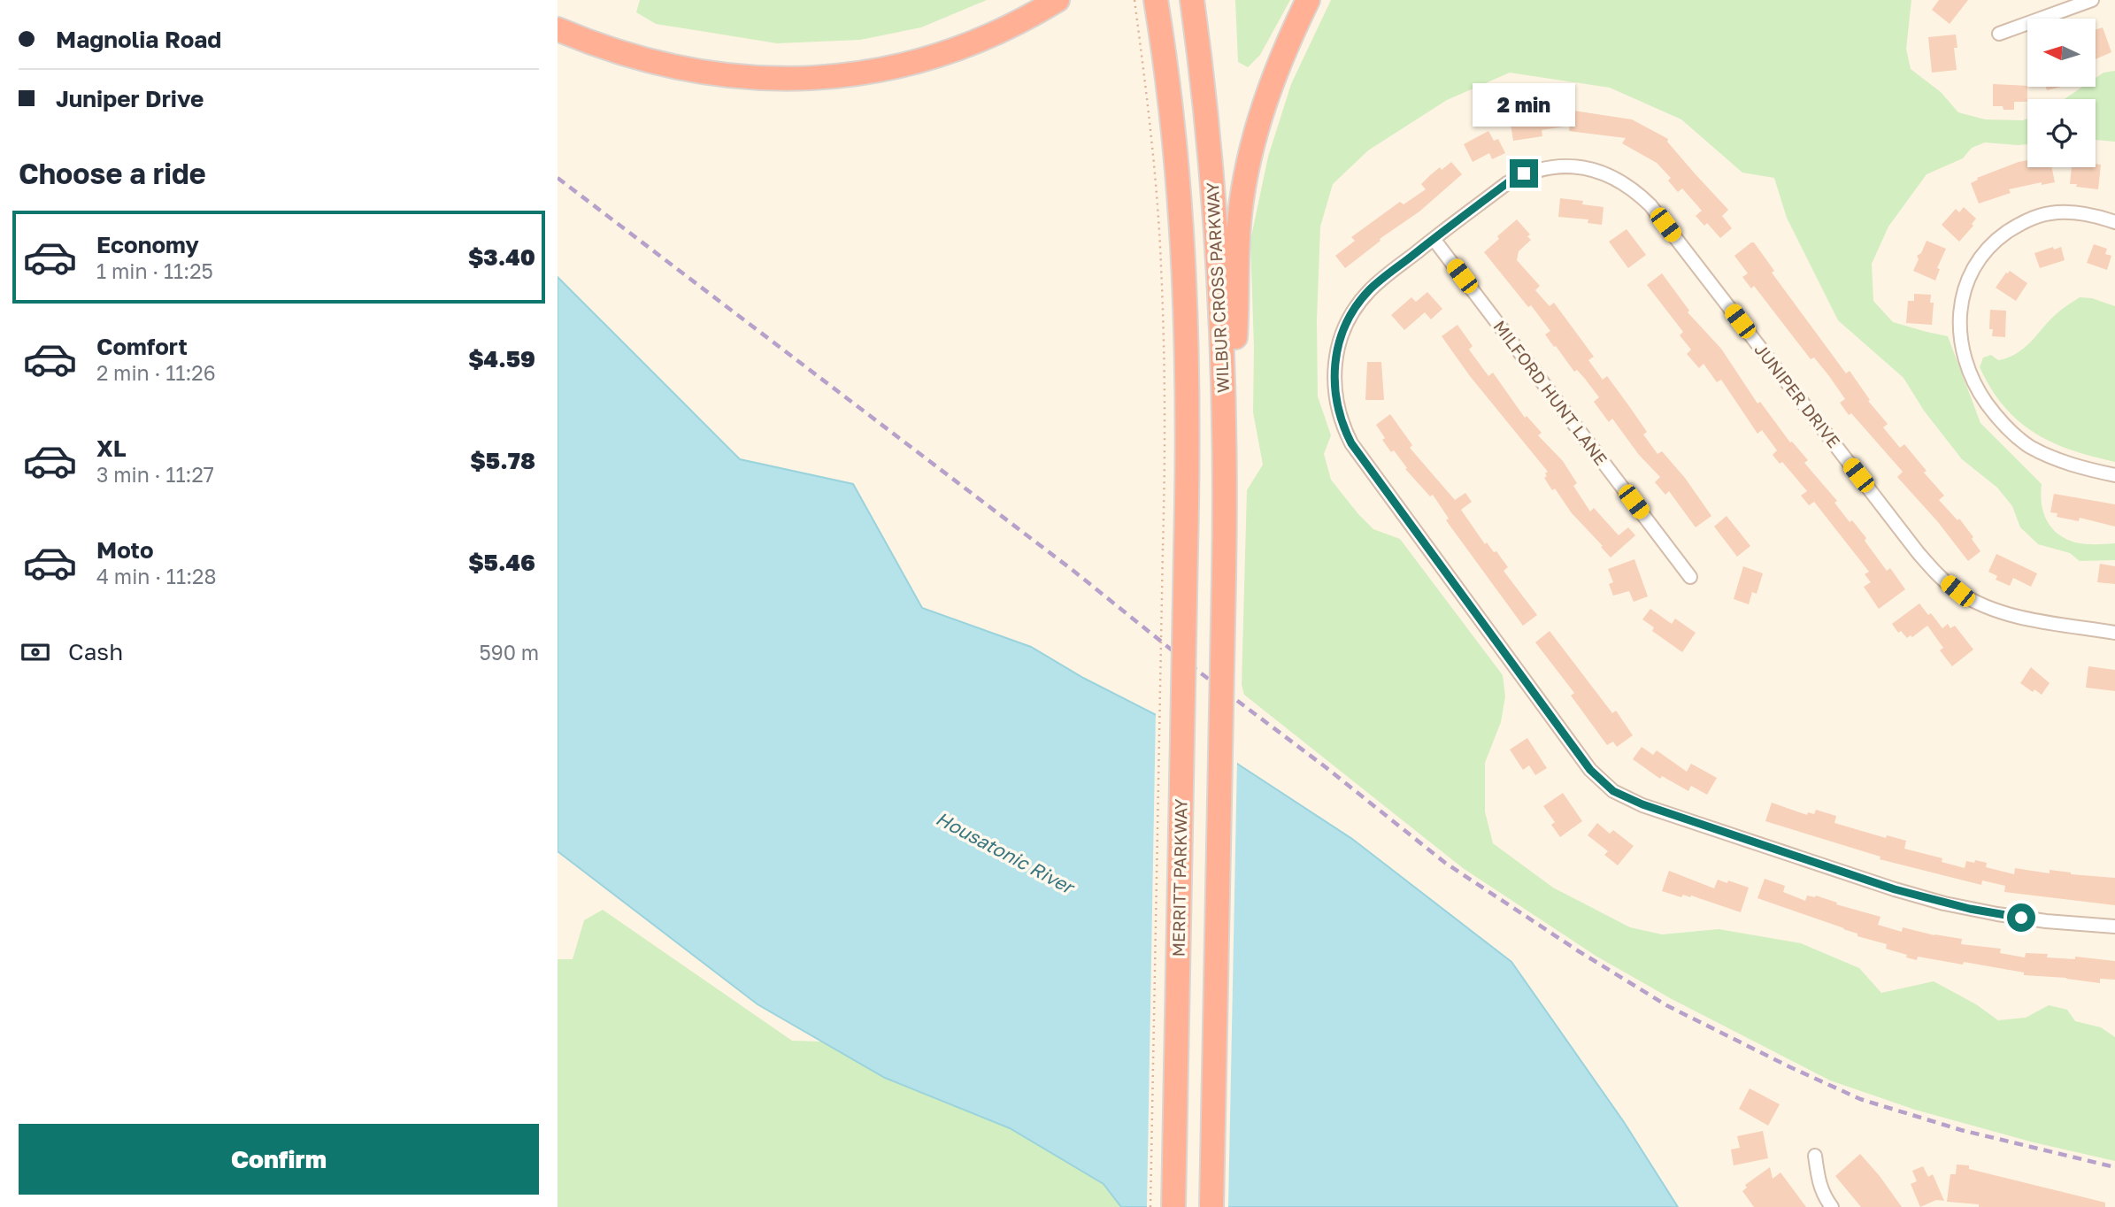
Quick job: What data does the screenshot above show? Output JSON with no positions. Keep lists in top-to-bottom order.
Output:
{
  "streets": {
    "highway": ["WILBUR CROSS PARKWAY", "MERRITT PARKWAY"],
    "street": ["MILFORD HUNT LANE", "JUNIPER DRIVE"]
  },
  "crossings": [
    ["WILBUR CROSS PARKWAY", "MERRITT PARKWAY"],
    ["MILFORD HUNT LANE", "JUNIPER DRIVE"]
  ],
  "water": ["Housatonic River"],
  "north": "left",
  "page": {
    "banner": ["Magnolia Road", "Juniper Drive"],
    "bubble": "2 min",
    "heading": "Choose a ride",
    "list": [
      {
        "name": "Economy",
        "note": "1 min · 11:25",
        "value": "$3.40"
      },
      {
        "name": "Comfort",
        "note": "2 min · 11:26",
        "value": "$4.59"
      },
      {
        "name": "XL",
        "note": "3 min · 11:27",
        "value": "$5.78"
      },
      {
        "name": "Moto",
        "note": "4 min · 11:28",
        "value": "$5.46"
      }
    ],
    "pay": ["Cash", "590 m"],
    "buttons": "Confirm"
  }
}
